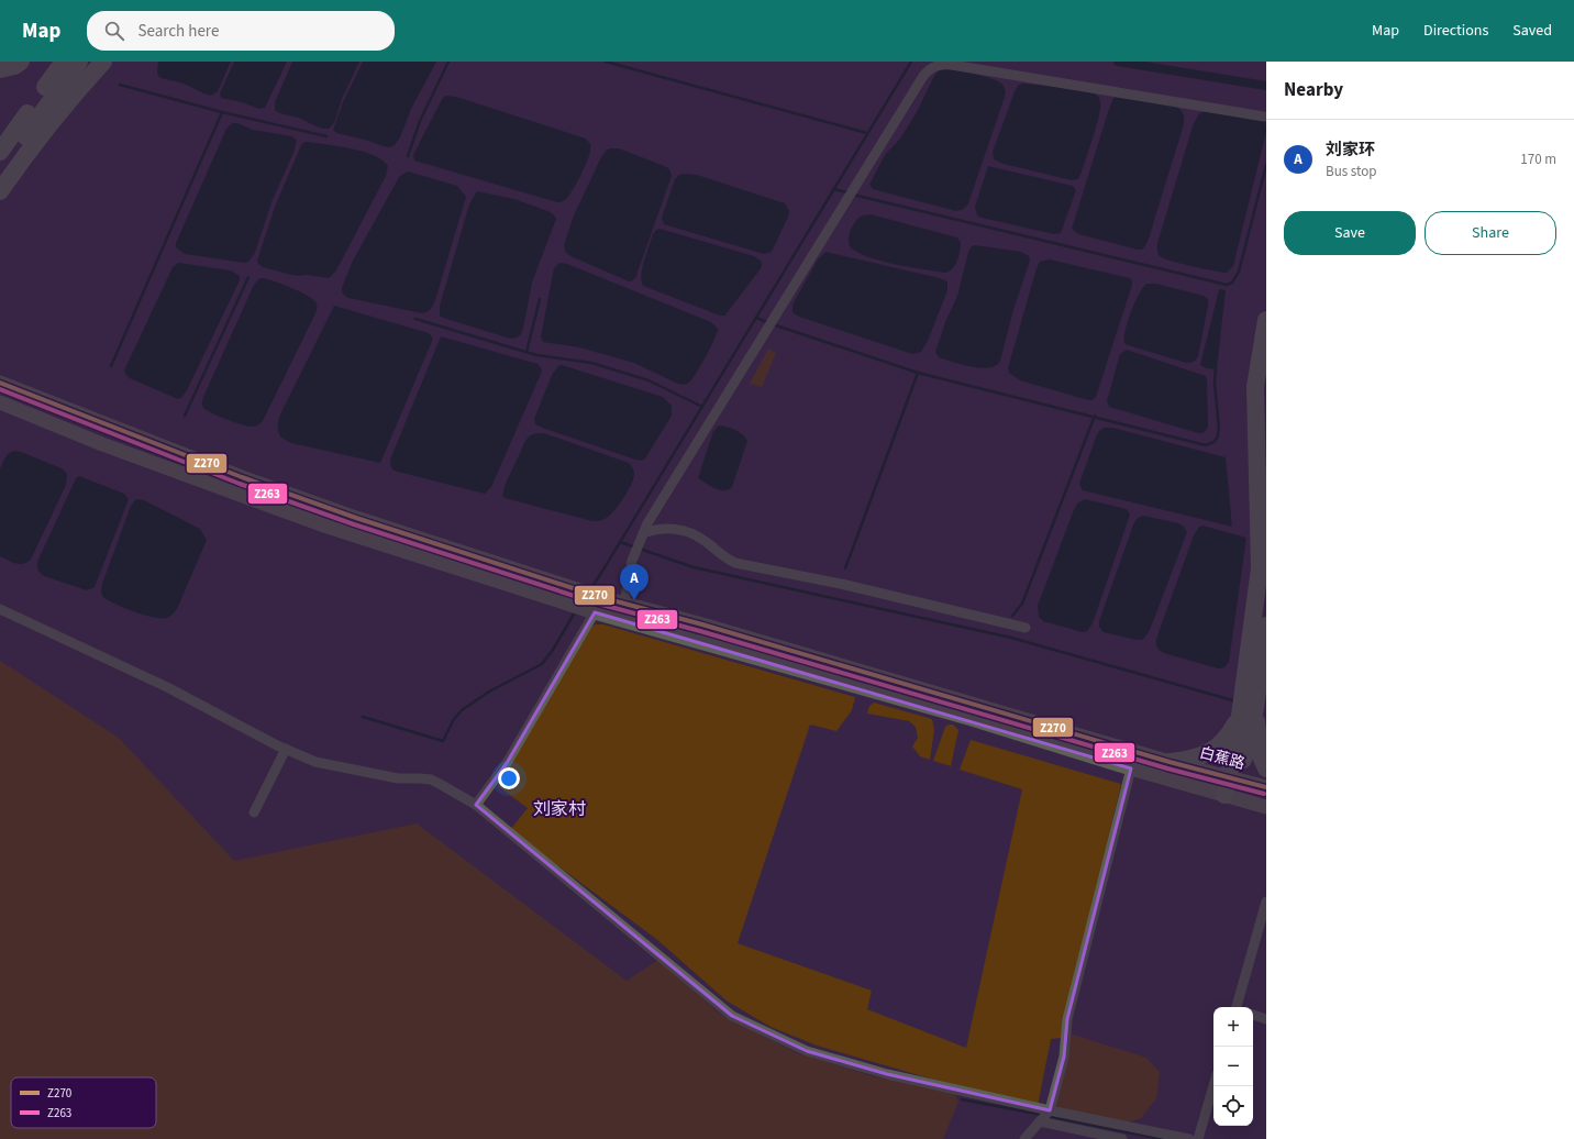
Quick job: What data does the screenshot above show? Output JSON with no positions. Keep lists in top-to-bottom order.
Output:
{
  "streets": {
    "main road": ["白蕉路"]
  },
  "districts": ["刘家村"],
  "lines": ["transit line Z270", "transit line Z263"],
  "legend": ["Z270", "Z263"],
  "page": {
    "header": "Map",
    "search": "Search here",
    "nav": ["Map", "Directions", "Saved"],
    "heading": "Nearby",
    "list": [
      {
        "mark": "A",
        "name": "刘家环",
        "note": "Bus stop",
        "value": "170 m"
      }
    ],
    "buttons": ["Save", "Share"],
    "pins": "A",
    "map_buttons": ["+", "−"]
  }
}
